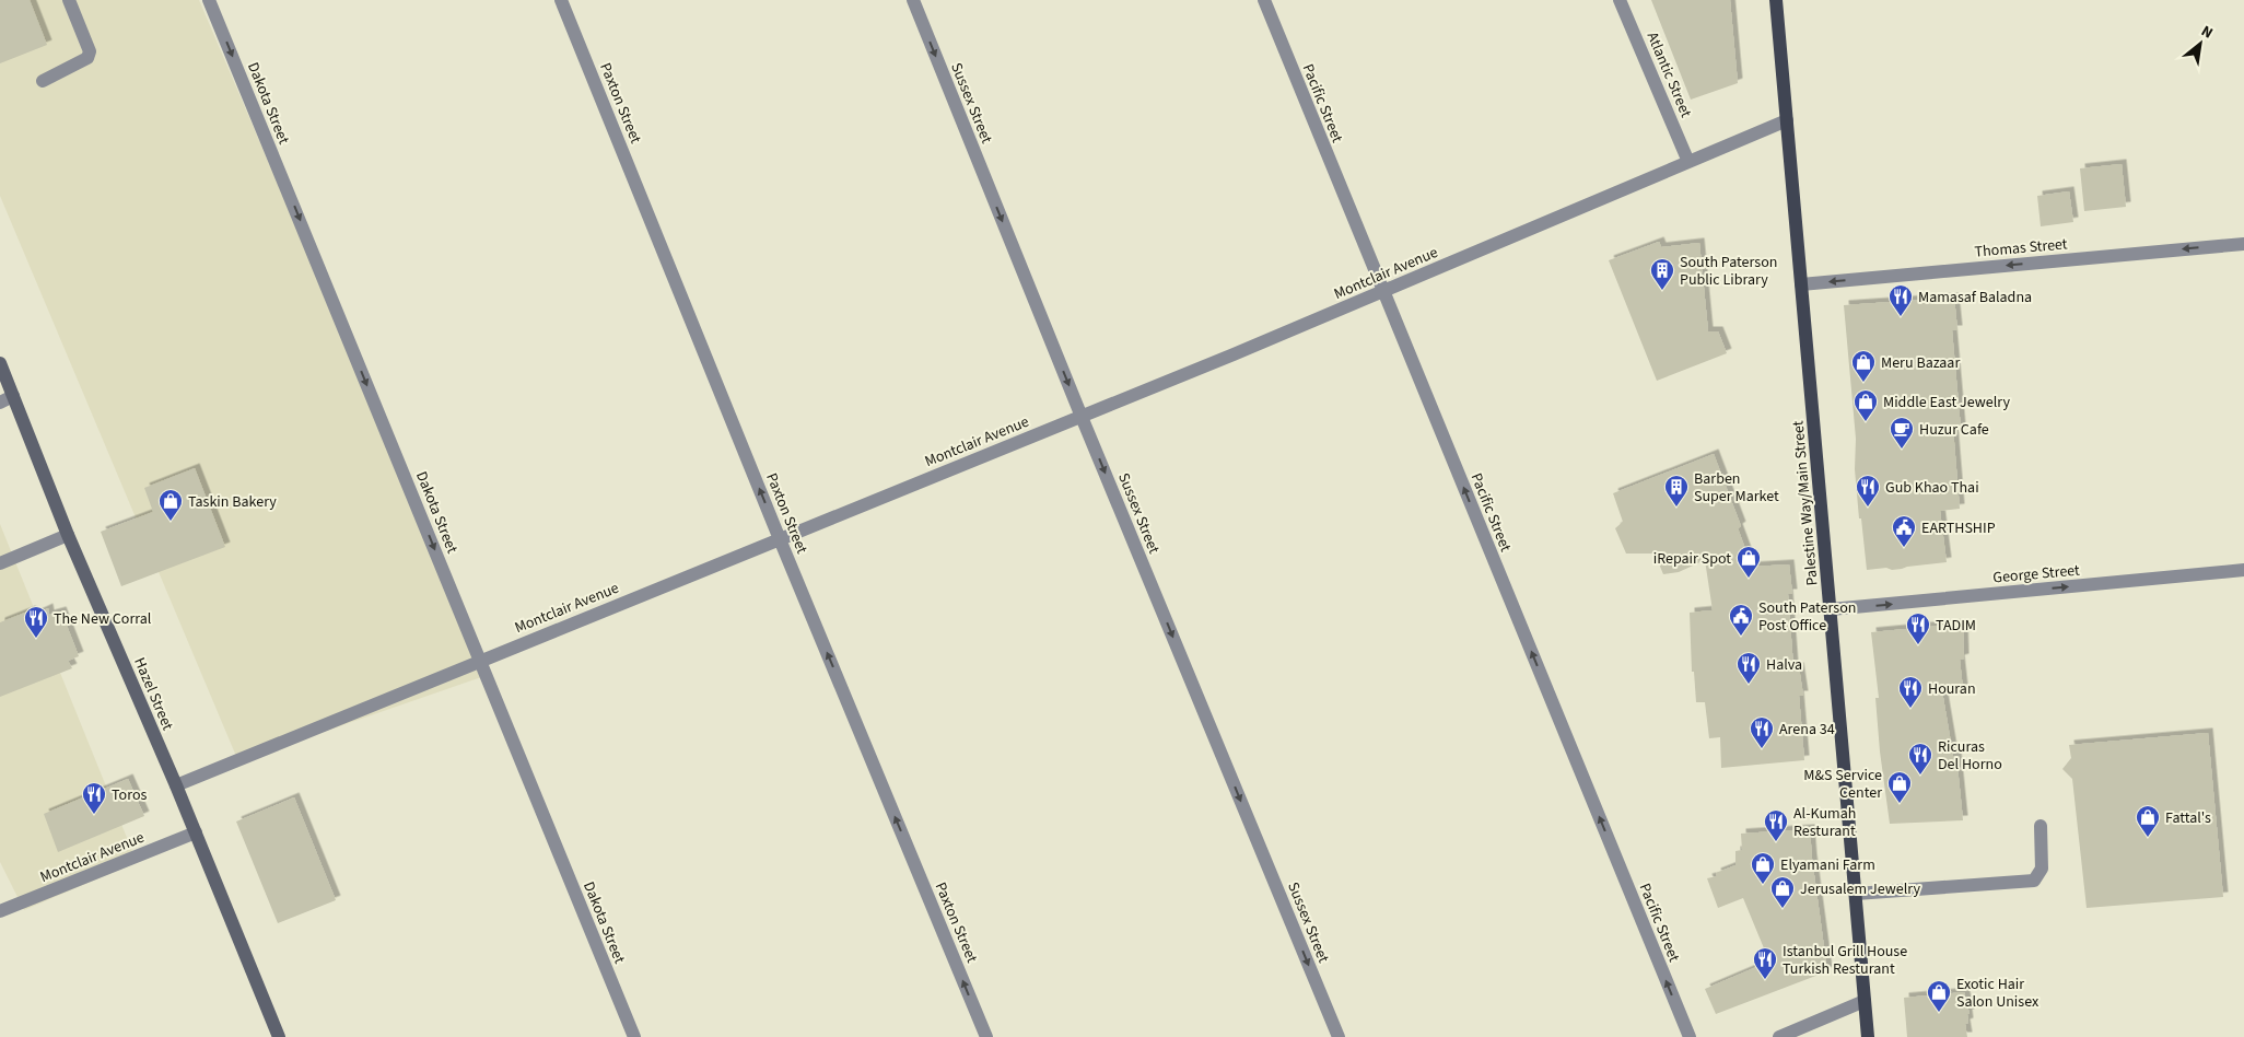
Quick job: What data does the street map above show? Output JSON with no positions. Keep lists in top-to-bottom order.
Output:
{
  "streets": {
    "main road": ["Palestine Way/Main Street"],
    "street": [
      "Atlantic Street",
      "Dakota Street",
      "Paxton Street",
      "Sussex Street",
      "Pacific Street",
      "Thomas Street",
      "Montclair Avenue",
      "George Street",
      "Hazel Street"
    ]
  },
  "crossings": [
    ["Atlantic Street", "Montclair Avenue"],
    ["Dakota Street", "Montclair Avenue"],
    ["Paxton Street", "Montclair Avenue"],
    ["Sussex Street", "Montclair Avenue"],
    ["Pacific Street", "Montclair Avenue"],
    ["Thomas Street", "Palestine Way/Main Street"],
    ["Montclair Avenue", "Palestine Way/Main Street"],
    ["Montclair Avenue", "Hazel Street"],
    ["Palestine Way/Main Street", "George Street"]
  ],
  "one_way": [
    "Dakota Street",
    "Paxton Street",
    "Sussex Street",
    "Pacific Street",
    "Thomas Street",
    "George Street"
  ],
  "places": {
    "building": ["South Paterson Public Library", "Barben Super Market"],
    "restaurant": [
      "Mamasaf Baladna",
      "Gub Khao Thai",
      "The New Corral",
      "TADIM",
      "Halva",
      "Houran",
      "Arena 34",
      "Ricuras Del Horno",
      "Toros",
      "Al-Kumah Resturant",
      "Istanbul Grill House Turkish Resturant"
    ],
    "shop": [
      "Meru Bazaar",
      "Middle East Jewelry",
      "Taskin Bakery",
      "iRepair Spot",
      "M&S Service Center",
      "Fattal's",
      "Elyamani Farm",
      "Jerusalem Jewelry",
      "Exotic Hair Salon Unisex"
    ],
    "cafe": ["Huzur Cafe"],
    "public building": ["EARTHSHIP", "South Paterson Post Office"]
  },
  "north": "top right"
}
